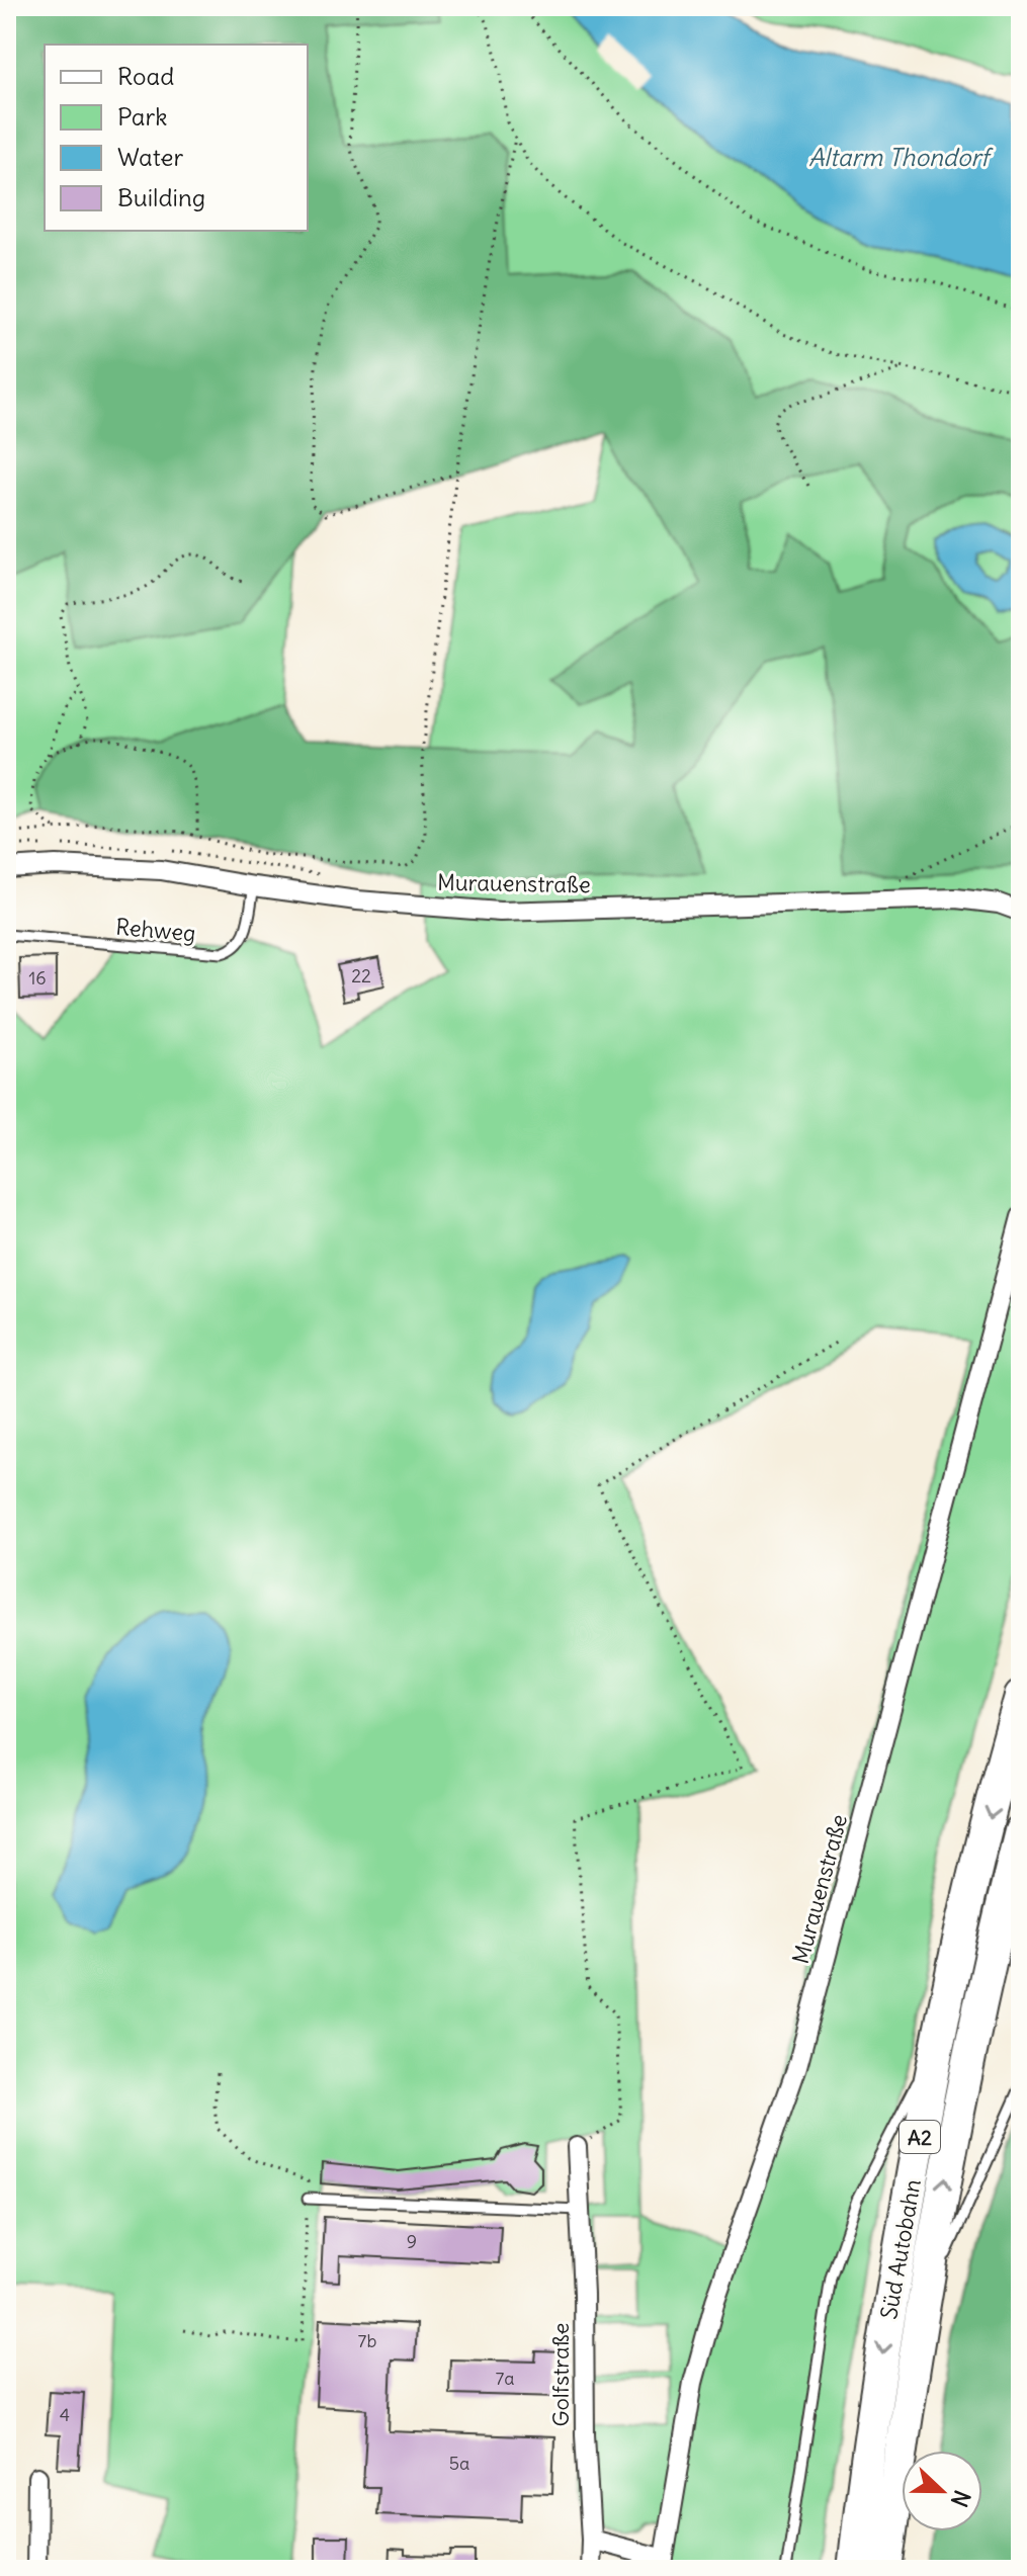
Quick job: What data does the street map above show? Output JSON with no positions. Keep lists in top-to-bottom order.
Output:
{
  "streets": {
    "highway": ["A2", "Süd Autobahn"],
    "street": ["Murauenstraße", "Golfstraße"],
    "lane": ["Rehweg"]
  },
  "crossings": [
    ["Murauenstraße", "Rehweg"]
  ],
  "water": ["Altarm Thondorf"],
  "house_numbers": [
    "22",
    "16",
    "9",
    "7b",
    "7a",
    "4",
    "5a"
  ],
  "legend": [
    "Road",
    "Park",
    "Water",
    "Building"
  ],
  "north": "right"
}
